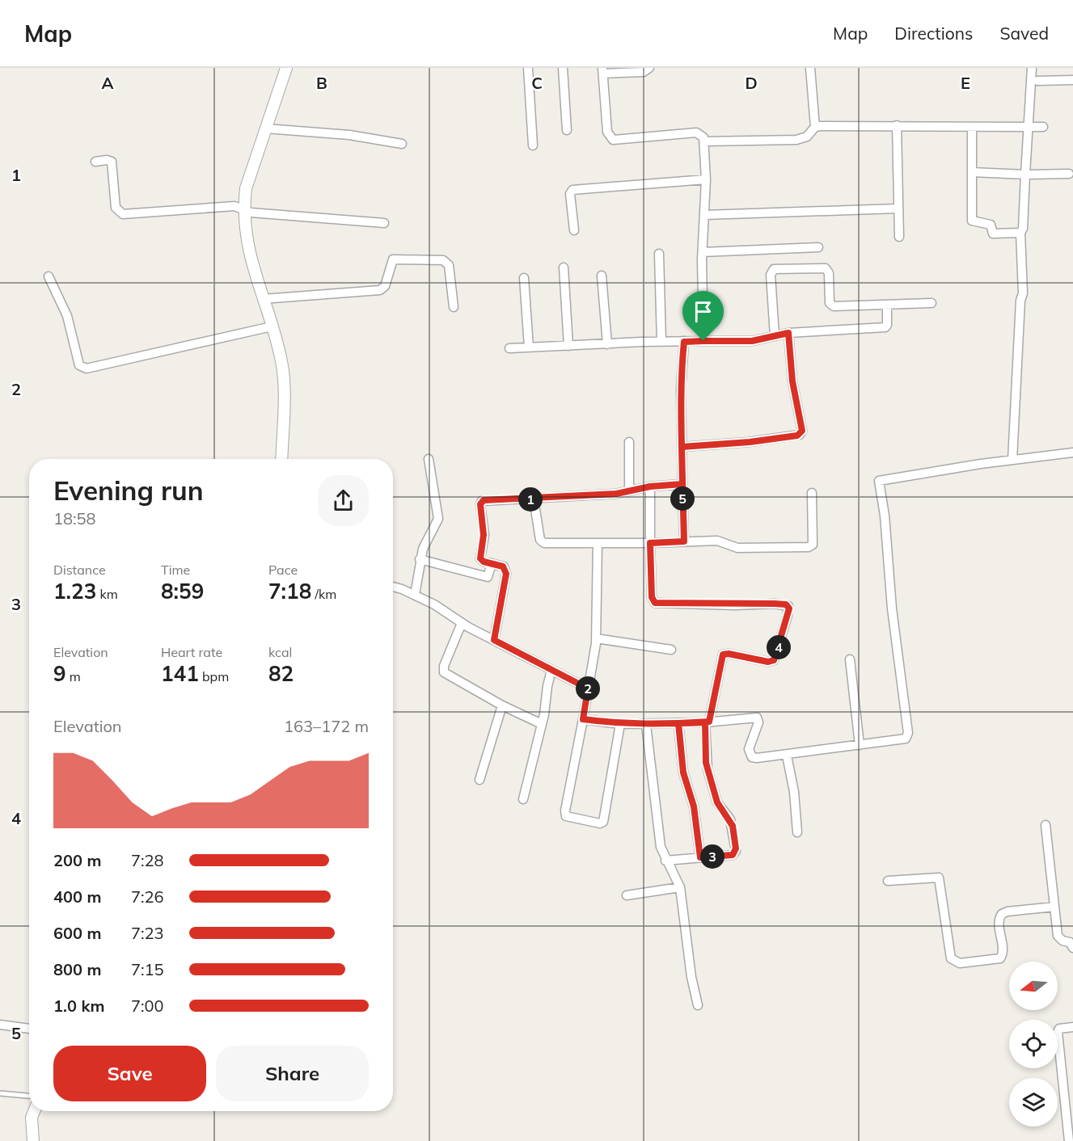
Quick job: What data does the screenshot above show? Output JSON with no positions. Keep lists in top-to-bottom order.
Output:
{
  "north": "left",
  "page": {
    "header": "Map",
    "nav": ["Map", "Directions", "Saved"],
    "heading": ["Evening run", "18:58"],
    "pins": [
      "5",
      "1",
      "4",
      "2",
      "3"
    ],
    "stats": [
      ["Distance", "1.23 km"],
      ["Time", "8:59"],
      ["Pace", "7:18 /km"],
      ["Elevation", "9 m"],
      ["Heart rate", "141 bpm"],
      ["kcal", "82"]
    ],
    "chart": ["Elevation", "163–172 m"],
    "list": [
      {
        "name": "200 m",
        "note": "7:28"
      },
      {
        "name": "400 m",
        "note": "7:26"
      },
      {
        "name": "600 m",
        "note": "7:23"
      },
      {
        "name": "800 m",
        "note": "7:15"
      },
      {
        "name": "1.0 km",
        "note": "7:00"
      }
    ],
    "buttons": ["Save", "Share"]
  },
  "grid": {
    "columns": [
      "A",
      "B",
      "C",
      "D",
      "E"
    ],
    "rows": [
      "1",
      "2",
      "3",
      "4",
      "5"
    ]
  }
}
